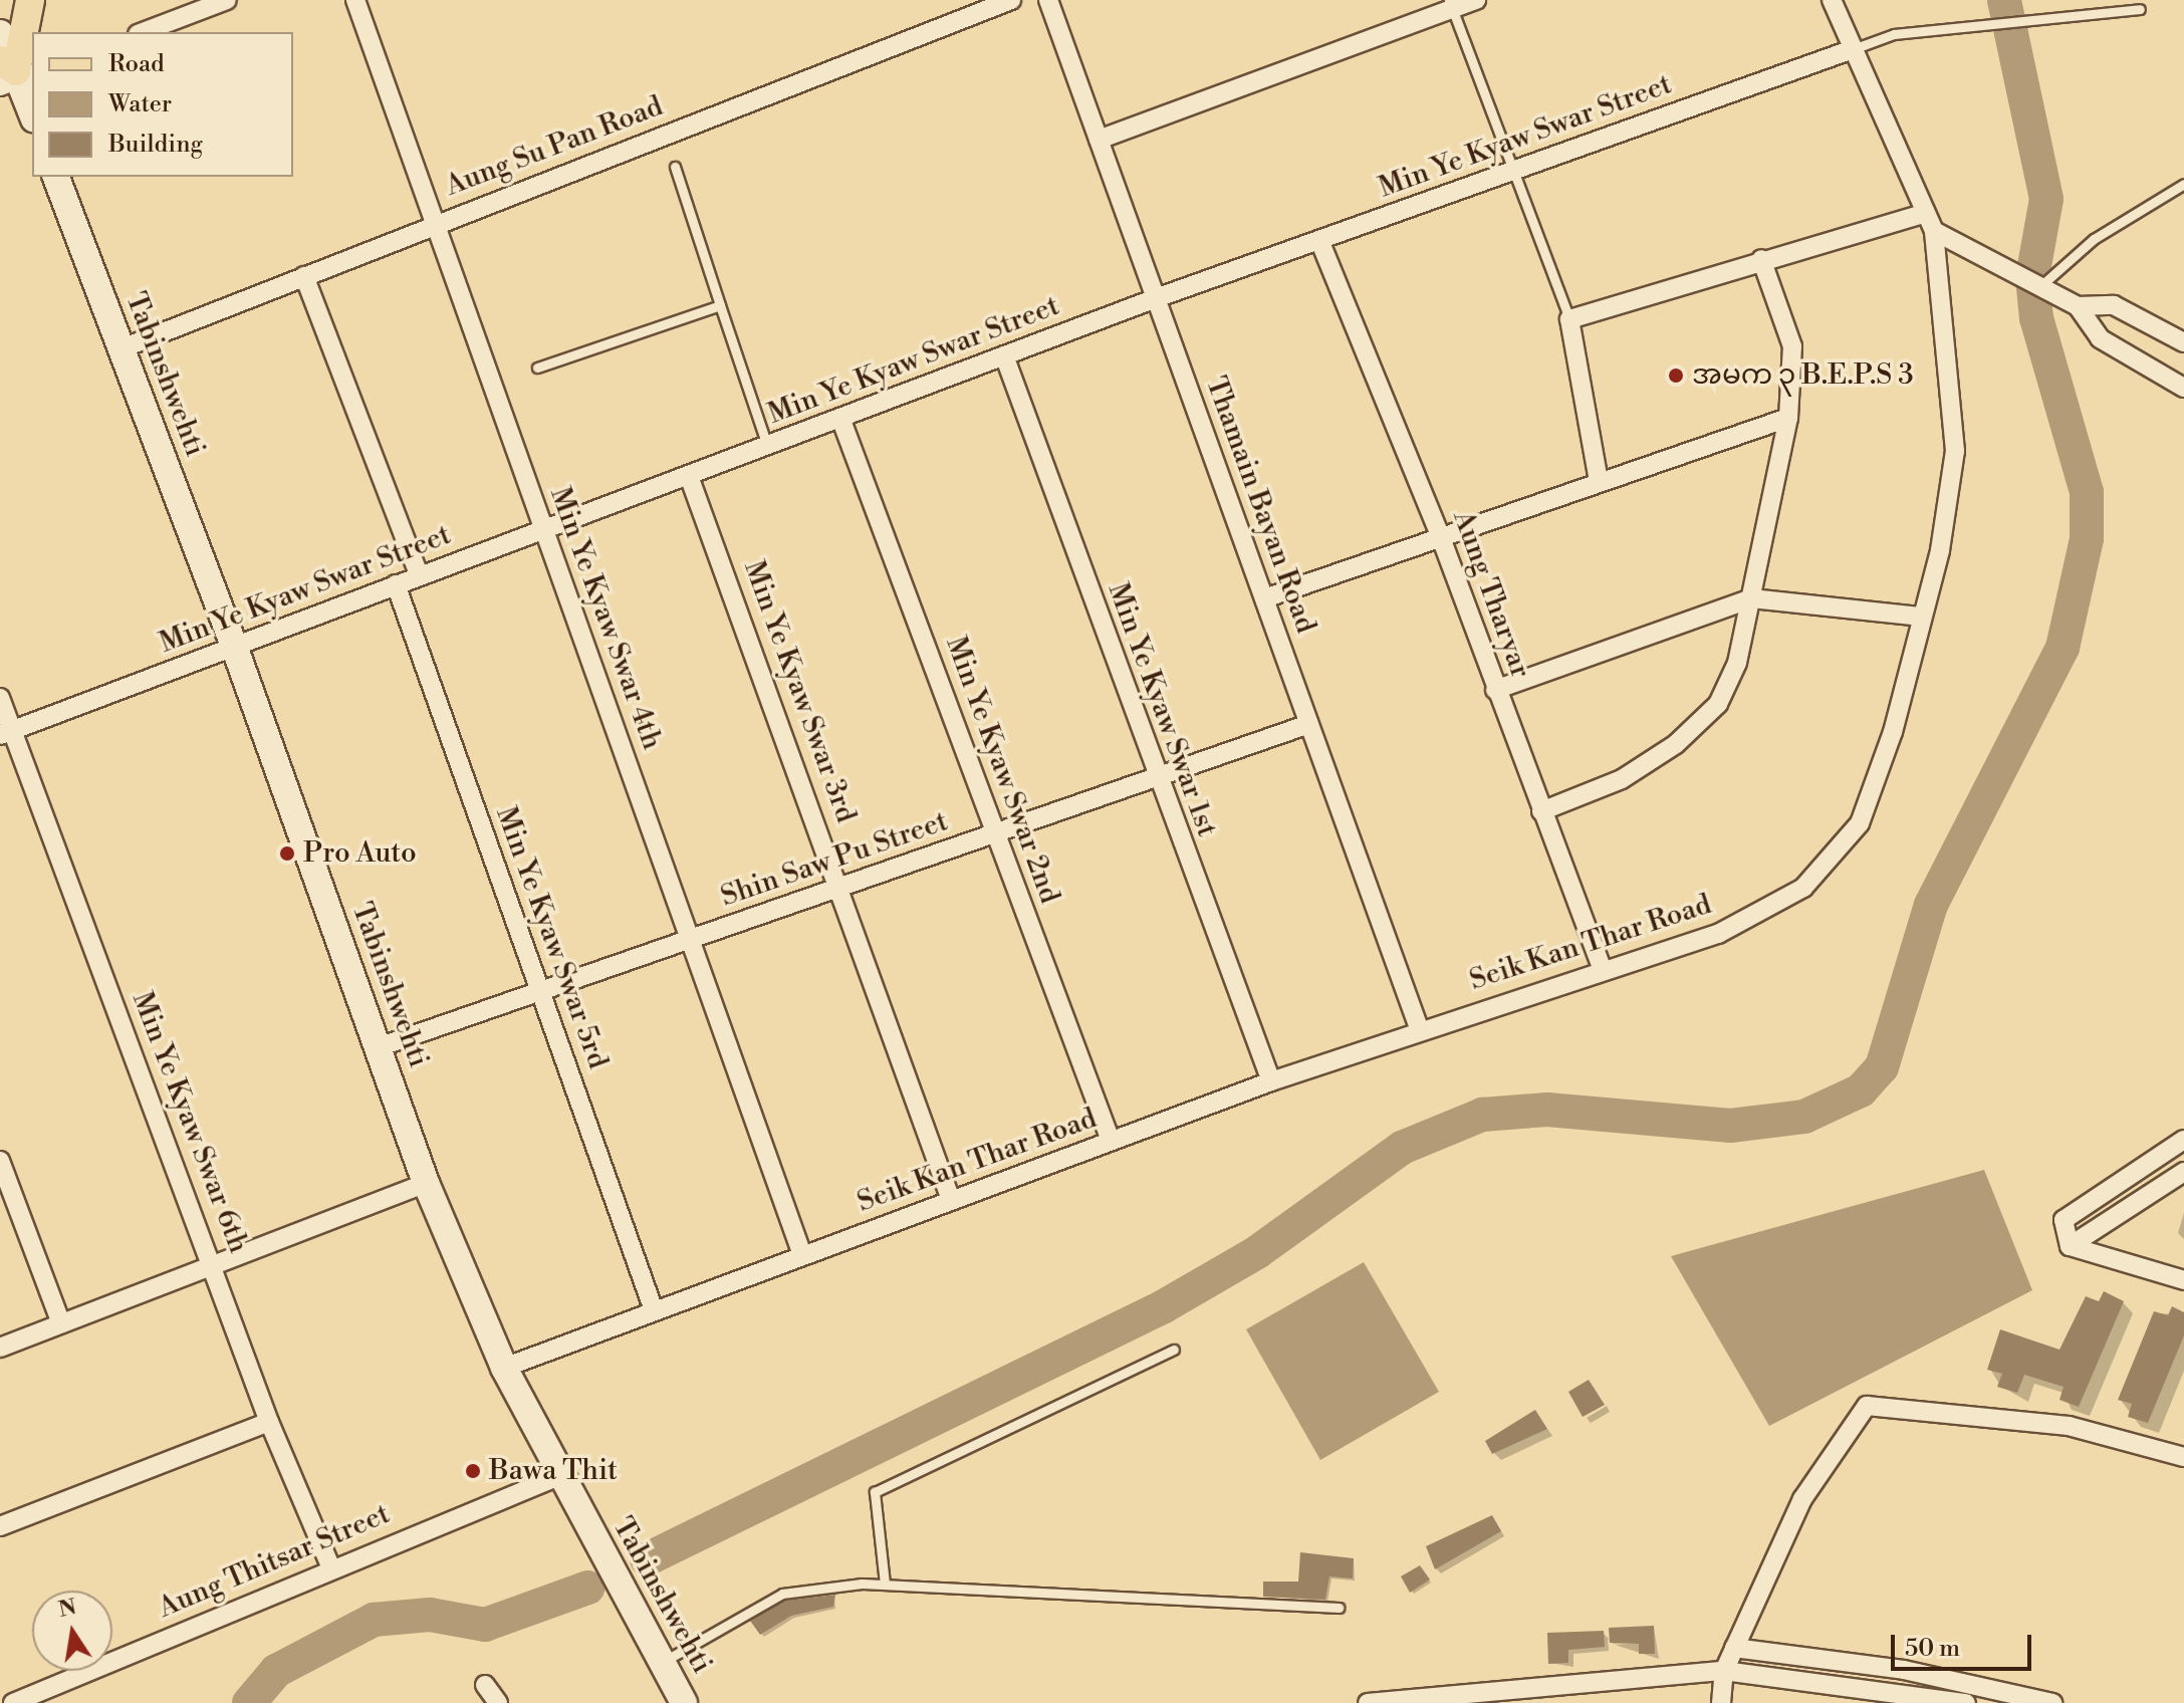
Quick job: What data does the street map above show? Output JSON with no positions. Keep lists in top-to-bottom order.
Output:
{
  "streets": {
    "main road": ["Tabinshwehti"],
    "street": [
      "Min Ye Kyaw Swar Street",
      "Aung Su Pan Road",
      "Thamain Bayan Road",
      "Aung Tharyar",
      "Min Ye Kyaw Swar 4th",
      "Min Ye Kyaw Swar 3rd",
      "Min Ye Kyaw Swar 1st",
      "Min Ye Kyaw Swar 2nd",
      "Shin Saw Pu Street",
      "Min Ye Kyaw Swar 5rd",
      "Seik Kan Thar Road",
      "Min Ye Kyaw Swar 6th",
      "Aung Thitsar Street"
    ]
  },
  "crossings": [
    ["Min Ye Kyaw Swar Street", "Tabinshwehti"],
    ["Min Ye Kyaw Swar Street", "Thamain Bayan Road"],
    ["Min Ye Kyaw Swar Street", "Aung Tharyar"],
    ["Min Ye Kyaw Swar Street", "Min Ye Kyaw Swar 4th"],
    ["Min Ye Kyaw Swar Street", "Min Ye Kyaw Swar 3rd"],
    ["Min Ye Kyaw Swar Street", "Min Ye Kyaw Swar 1st"],
    ["Min Ye Kyaw Swar Street", "Min Ye Kyaw Swar 2nd"],
    ["Min Ye Kyaw Swar Street", "Min Ye Kyaw Swar 5rd"],
    ["Min Ye Kyaw Swar Street", "Seik Kan Thar Road"],
    ["Min Ye Kyaw Swar Street", "Min Ye Kyaw Swar 6th"],
    ["Aung Su Pan Road", "Tabinshwehti"],
    ["Aung Su Pan Road", "Min Ye Kyaw Swar 4th"],
    ["Tabinshwehti", "Shin Saw Pu Street"],
    ["Tabinshwehti", "Seik Kan Thar Road"],
    ["Tabinshwehti", "Aung Thitsar Street"],
    ["Thamain Bayan Road", "Shin Saw Pu Street"],
    ["Thamain Bayan Road", "Seik Kan Thar Road"],
    ["Aung Tharyar", "Seik Kan Thar Road"],
    ["Min Ye Kyaw Swar 4th", "Shin Saw Pu Street"],
    ["Min Ye Kyaw Swar 4th", "Seik Kan Thar Road"],
    ["Min Ye Kyaw Swar 3rd", "Shin Saw Pu Street"],
    ["Min Ye Kyaw Swar 3rd", "Seik Kan Thar Road"],
    ["Min Ye Kyaw Swar 1st", "Shin Saw Pu Street"],
    ["Min Ye Kyaw Swar 1st", "Seik Kan Thar Road"],
    ["Min Ye Kyaw Swar 2nd", "Shin Saw Pu Street"],
    ["Min Ye Kyaw Swar 2nd", "Seik Kan Thar Road"],
    ["Shin Saw Pu Street", "Min Ye Kyaw Swar 5rd"],
    ["Min Ye Kyaw Swar 5rd", "Seik Kan Thar Road"],
    ["Min Ye Kyaw Swar 6th", "Aung Thitsar Street"]
  ],
  "places": ["အမက ၃ B.E.P.S 3", "Pro Auto", "Bawa Thit"],
  "legend": ["Road", "Water", "Building"],
  "scale_bar": "50 m",
  "north": "top"
}
